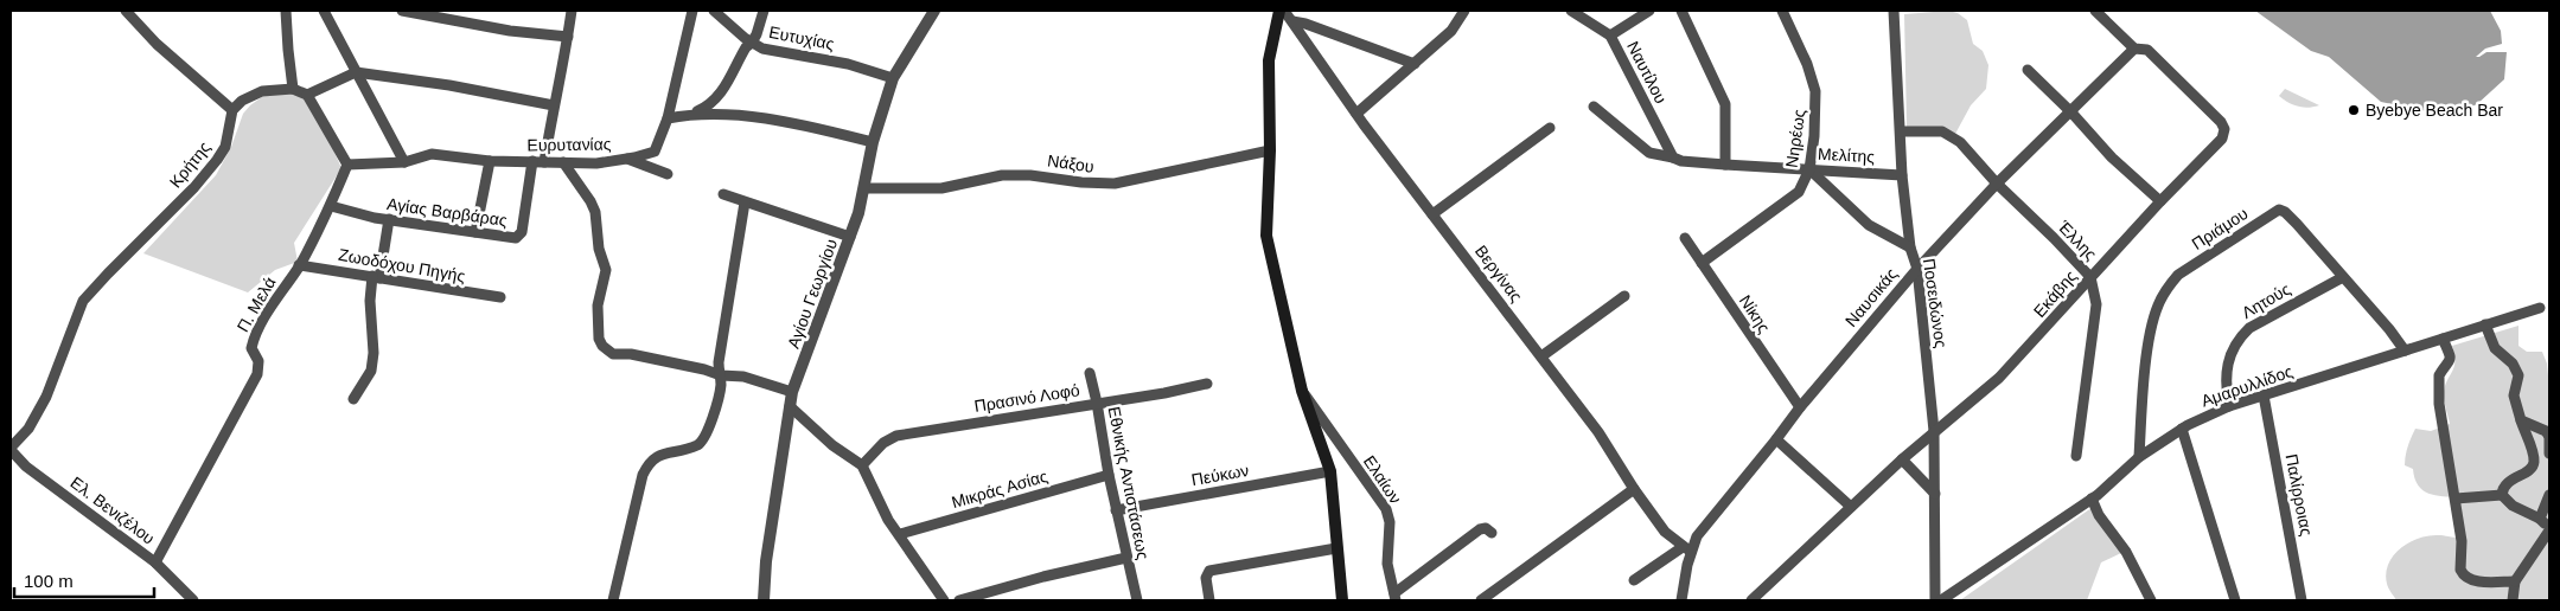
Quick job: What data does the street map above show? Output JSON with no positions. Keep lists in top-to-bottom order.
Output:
{
  "streets": {
    "street": [
      "Ευτυχίας",
      "Ναυτίλου",
      "Νηρέως",
      "Ευρυτανίας",
      "Μελίτης",
      "Νάξου",
      "Κρήτης",
      "Αγίας Βαρβάρας",
      "Πριάμου",
      "Έλλης",
      "Ζωοδόχου Πηγής",
      "Βεργίνας",
      "Αγίου Γεωργίου",
      "Εκάβης",
      "Ναυσικάς",
      "Λητούς",
      "Ποσειδώνος",
      "Π. Μελά",
      "Νίκης",
      "Αμαρυλλίδος",
      "Πρασινό Λοφό",
      "Πεύκων",
      "Ελαίων",
      "Εθνικής Αντιστάσεως",
      "Μικράς Ασίας",
      "Παλίρροιας",
      "Ελ. Βενιζέλου"
    ]
  },
  "crossings": [
    ["Ευτυχίας", "Αγίου Γεωργίου"],
    ["Ναυτίλου", "Μελίτης"],
    ["Νηρέως", "Μελίτης"],
    ["Νηρέως", "Νίκης"],
    ["Ευρυτανίας", "Αγίας Βαρβάρας"],
    ["Ευρυτανίας", "Π. Μελά"],
    ["Μελίτης", "Ποσειδώνος"],
    ["Νάξου", "Αγίου Γεωργίου"],
    ["Κρήτης", "Ελ. Βενιζέλου"],
    ["Αγίας Βαρβάρας", "Π. Μελά"],
    ["Πριάμου", "Λητούς"],
    ["Πριάμου", "Αμαρυλλίδος"],
    ["Έλλης", "Εκάβης"],
    ["Έλλης", "Ναυσικάς"],
    ["Έλλης", "Ποσειδώνος"],
    ["Ζωοδόχου Πηγής", "Π. Μελά"],
    ["Βεργίνας", "Ναυσικάς"],
    ["Εκάβης", "Ναυσικάς"],
    ["Εκάβης", "Ποσειδώνος"],
    ["Ναυσικάς", "Ποσειδώνος"],
    ["Ναυσικάς", "Νίκης"],
    ["Λητούς", "Αμαρυλλίδος"],
    ["Π. Μελά", "Ελ. Βενιζέλου"],
    ["Αμαρυλλίδος", "Παλίρροιας"],
    ["Πρασινό Λοφό", "Εθνικής Αντιστάσεως"],
    ["Πεύκων", "Εθνικής Αντιστάσεως"],
    ["Εθνικής Αντιστάσεως", "Μικράς Ασίας"]
  ],
  "places": ["Byebye Beach Bar"],
  "scale_bar": "100 m"
}
